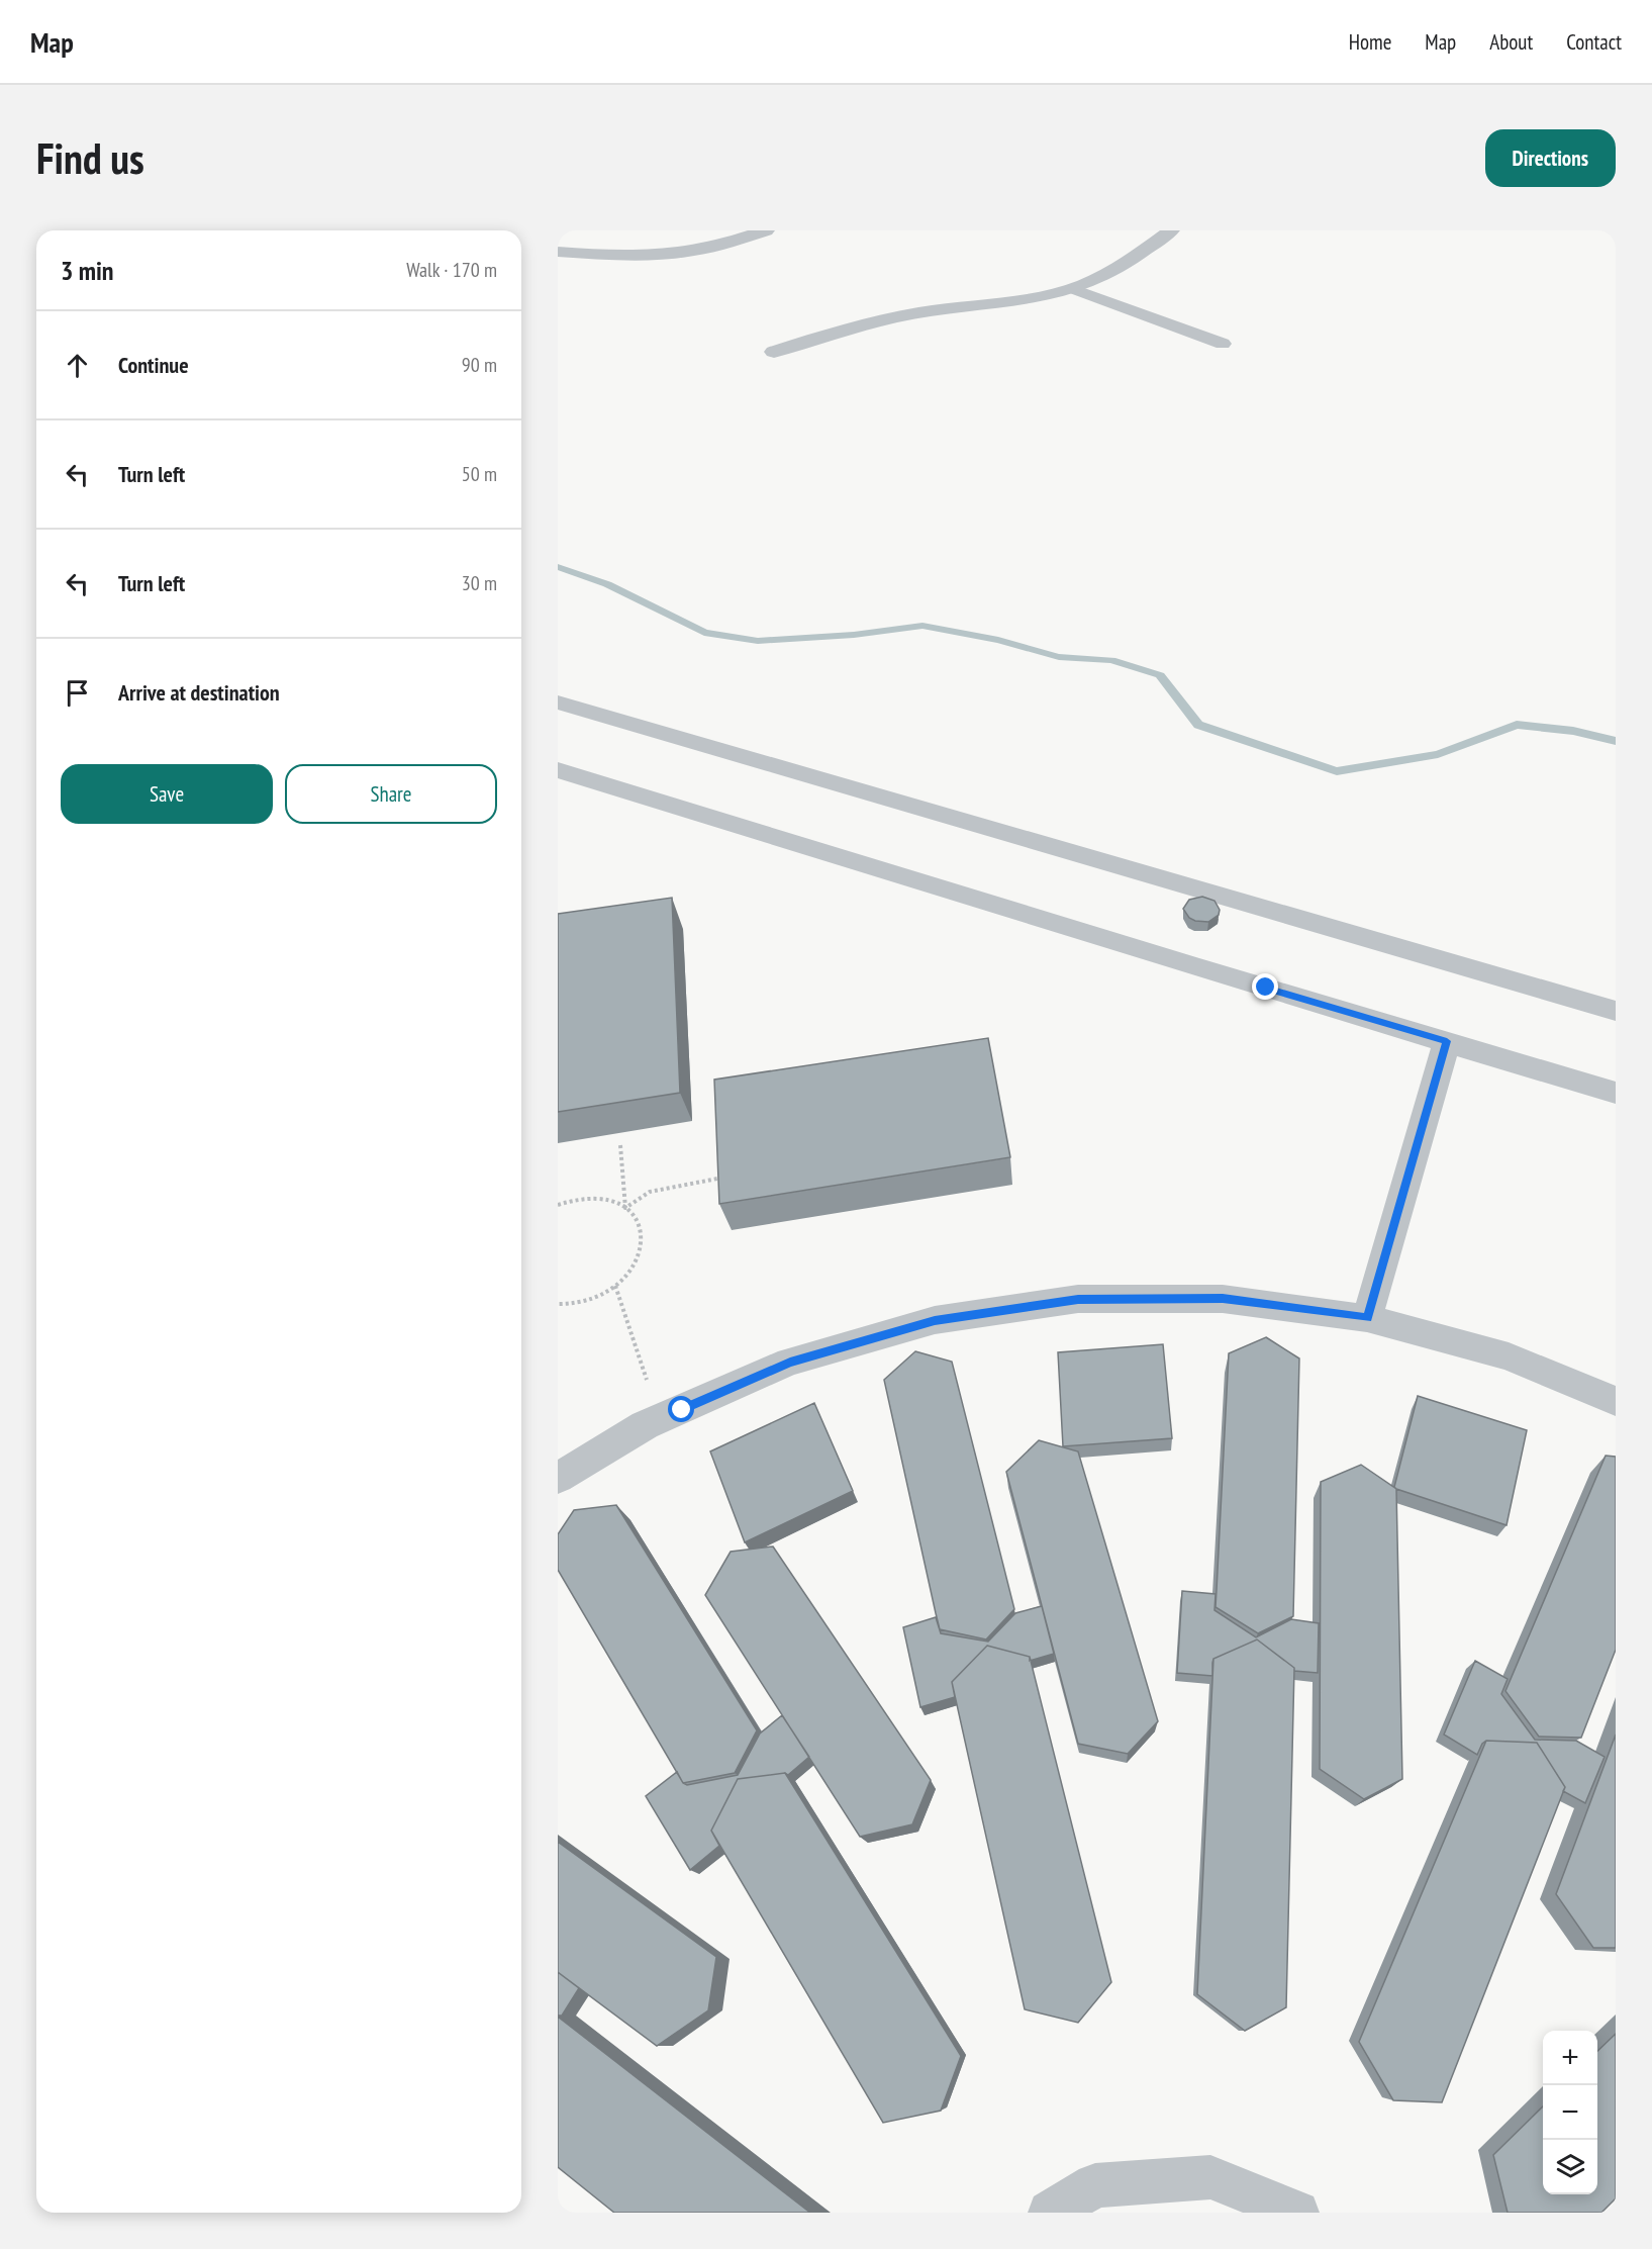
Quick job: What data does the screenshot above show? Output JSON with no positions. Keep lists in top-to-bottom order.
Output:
{
  "page": {
    "header": "Map",
    "nav": [
      "Home",
      "Map",
      "About",
      "Contact"
    ],
    "buttons": [
      "Directions",
      ["Save", "Share"]
    ],
    "title": "Find us",
    "heading": ["3 min", "Walk · 170 m"],
    "list": [
      ["Continue", "90 m"],
      ["Turn left", "50 m"],
      ["Turn left", "30 m"],
      "Arrive at destination"
    ],
    "map_buttons": ["+", "−"]
  }
}
